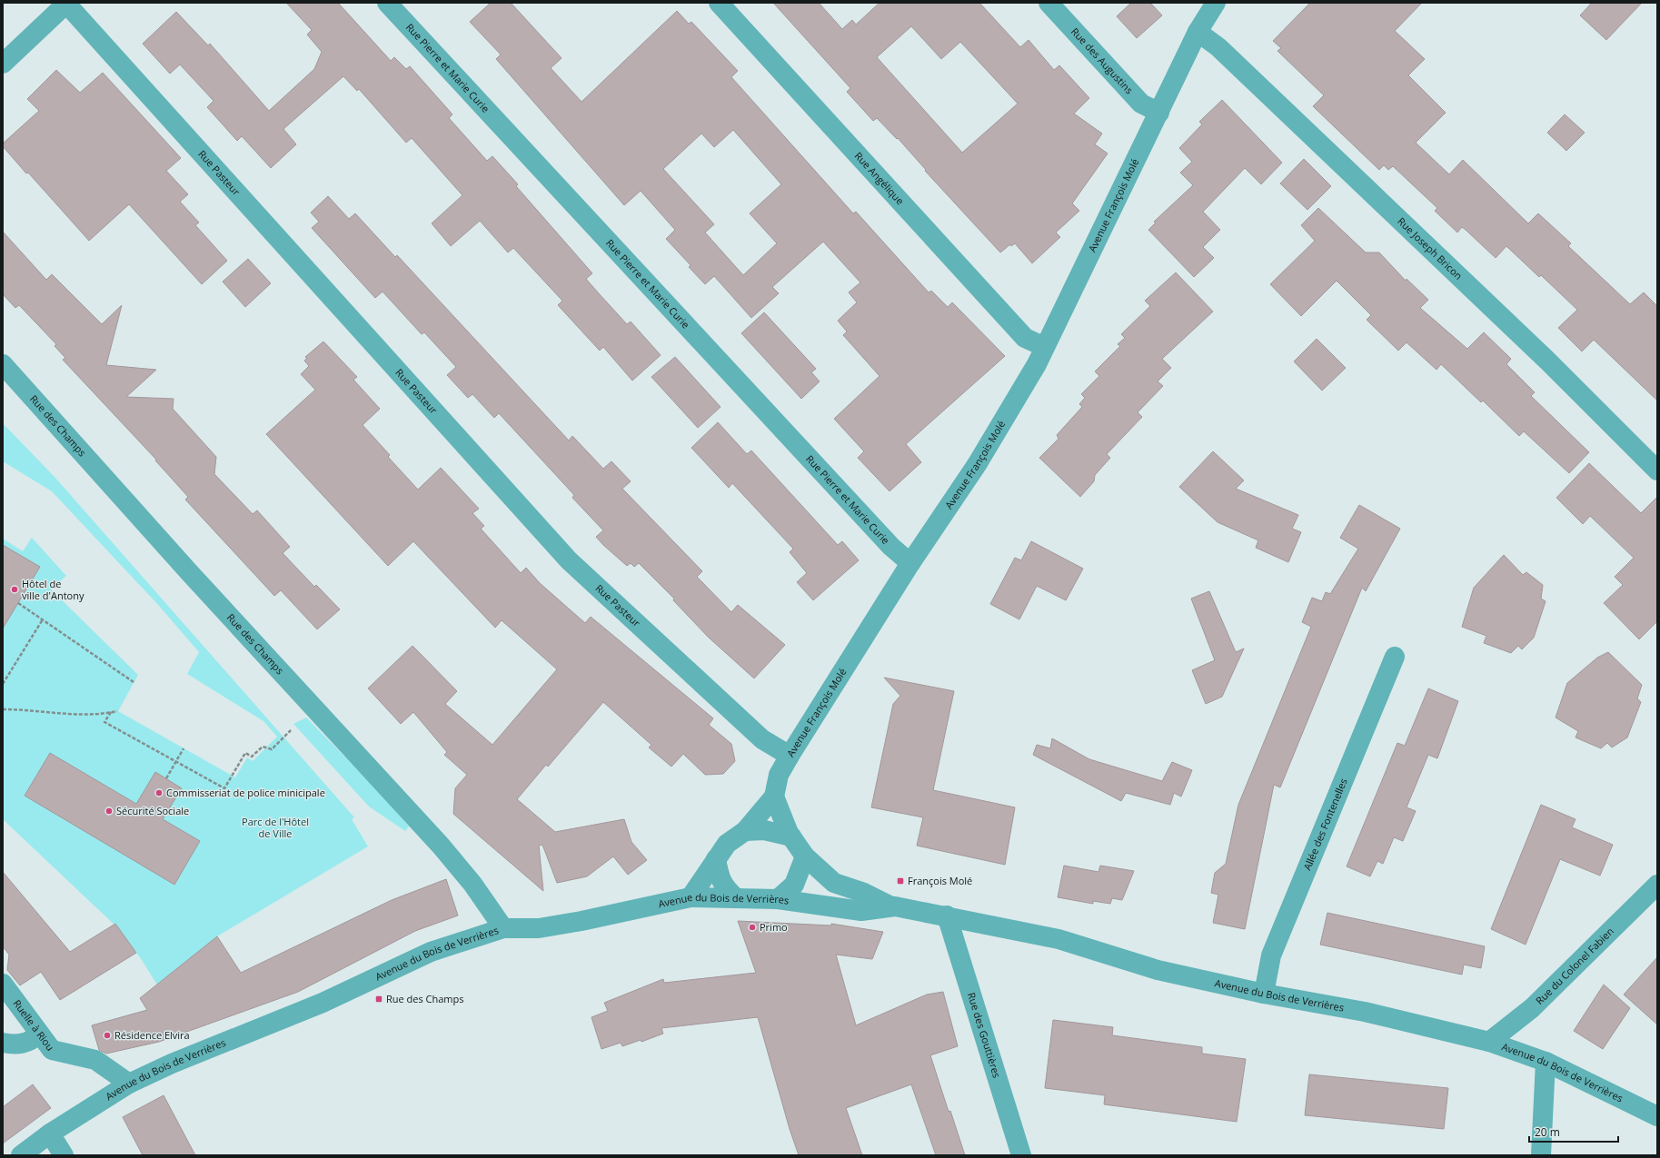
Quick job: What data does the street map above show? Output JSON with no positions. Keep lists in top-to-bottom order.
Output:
{
  "streets": {
    "street": [
      "Rue des Augustins",
      "Rue Pierre et Marie Curie",
      "Rue Pasteur",
      "Rue Angélique",
      "Avenue François Molé",
      "Rue Joseph Bricon",
      "Rue des Champs",
      "Allée des Fontenelles",
      "Avenue du Bois de Verrières",
      "Rue du Colonel Fabien",
      "Ruelle à Riou",
      "Rue des Gouttières"
    ]
  },
  "crossings": [
    ["Rue des Augustins", "Avenue François Molé"],
    ["Rue Pierre et Marie Curie", "Avenue François Molé"],
    ["Rue Pasteur", "Avenue François Molé"],
    ["Rue Angélique", "Avenue François Molé"],
    ["Avenue François Molé", "Rue Joseph Bricon"],
    ["Avenue François Molé", "Avenue du Bois de Verrières"],
    ["Rue des Champs", "Avenue du Bois de Verrières"],
    ["Allée des Fontenelles", "Avenue du Bois de Verrières"],
    ["Avenue du Bois de Verrières", "Rue du Colonel Fabien"],
    ["Avenue du Bois de Verrières", "Ruelle à Riou"],
    ["Avenue du Bois de Verrières", "Rue des Gouttières"]
  ],
  "parks": ["Parc de l'Hôtel de Ville"],
  "places": {
    "other": [
      "Hôtel de ville d'Antony",
      "Commisseriat de police minicipale",
      "Sécurité Sociale",
      "Primo",
      "Résidence Elvira"
    ],
    "transit": ["François Molé", "Rue des Champs"]
  },
  "scale_bar": "20 m"
}
